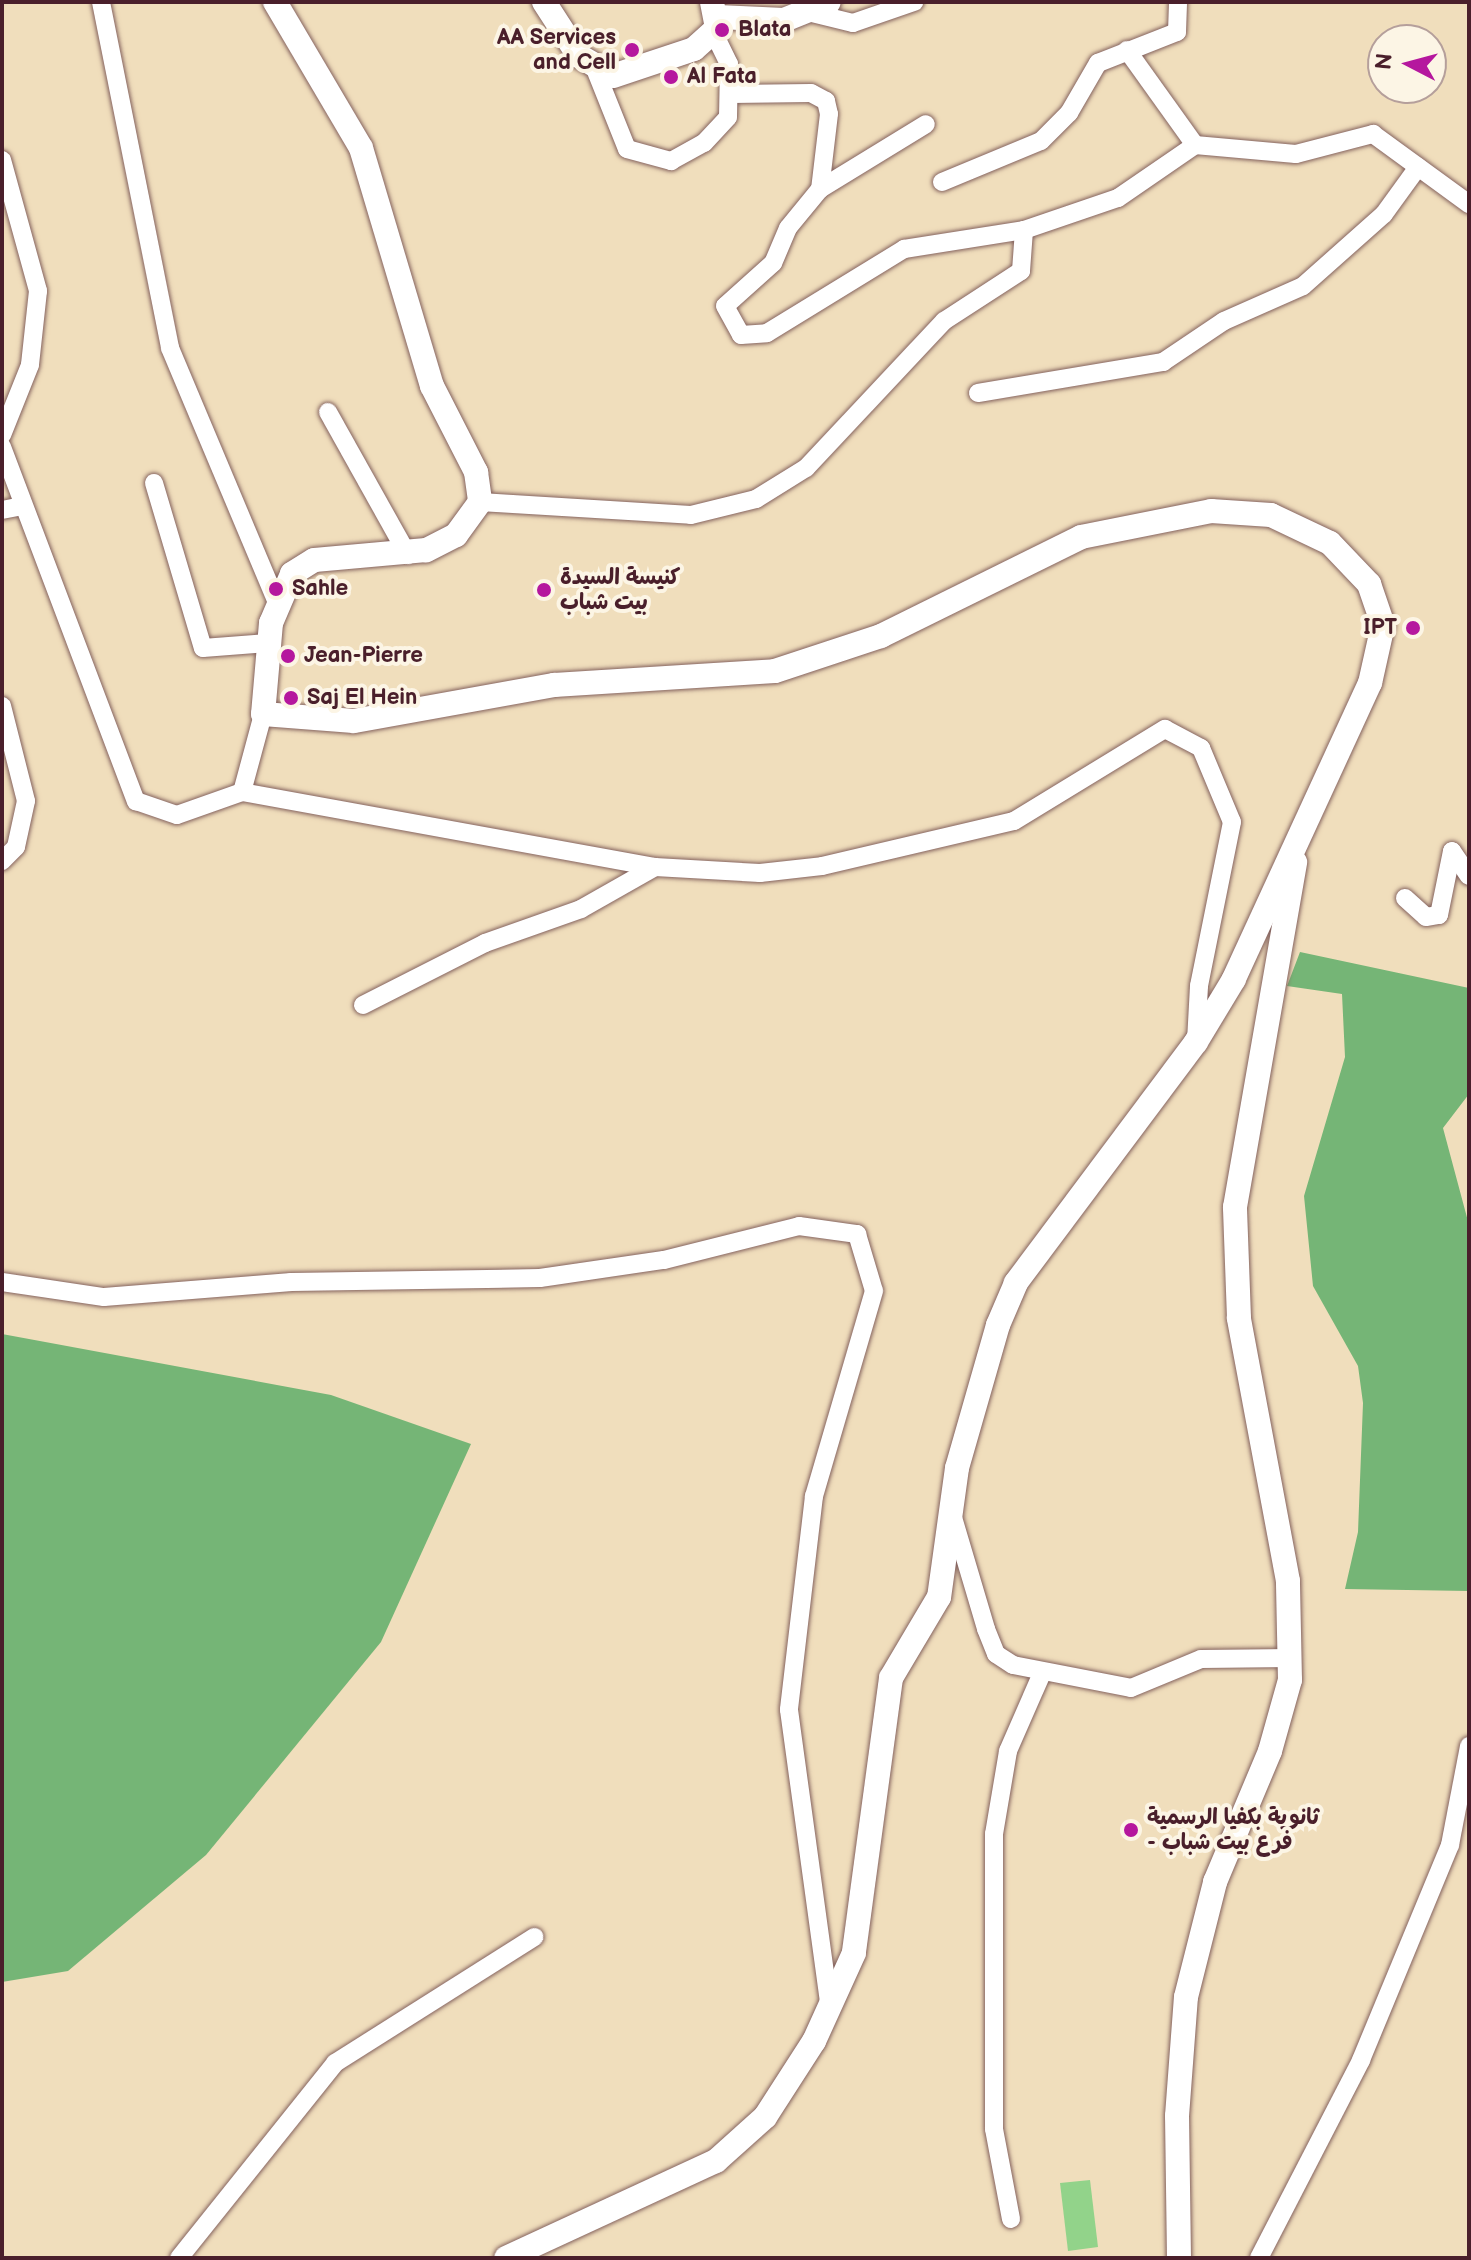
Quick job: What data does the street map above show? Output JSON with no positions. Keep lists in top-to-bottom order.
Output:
{
  "places": [
    "Blata",
    "AA Services and Cell",
    "Al Fata",
    "Sahle",
    "كنيسة السيدة بيت شباب",
    "IPT",
    "Jean-Pierre",
    "Saj El Hein",
    "ثانوية بكفيا الرسمية - فرع بيت شباب"
  ],
  "north": "left"
}
